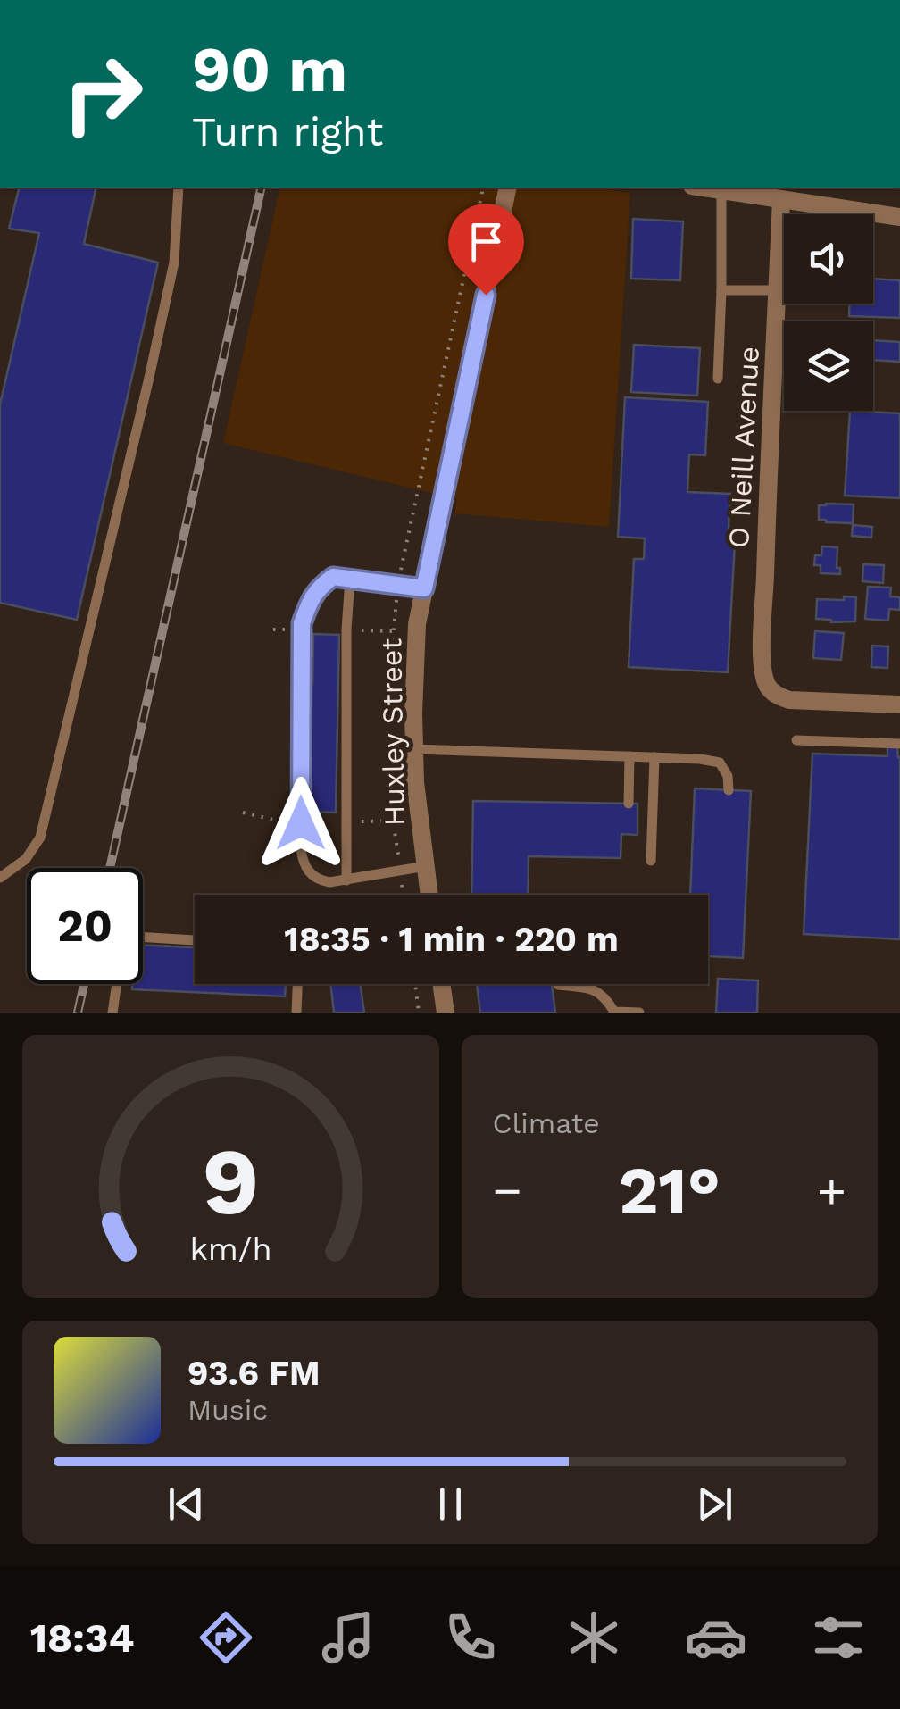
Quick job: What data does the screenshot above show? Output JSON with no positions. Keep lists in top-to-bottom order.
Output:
{
  "streets": {
    "street": ["O Neill Avenue", "Huxley Street"]
  },
  "page": {
    "turn": ["90 m", "Turn right"],
    "limit": "20",
    "trip": "18:35 · 1 min · 220 m",
    "tile": "Climate",
    "heat": ["−", "21°", "+"],
    "song": ["93.6 FM", "Music"],
    "tabs": "18:34",
    "gauge": ["9", "km/h"]
  }
}
